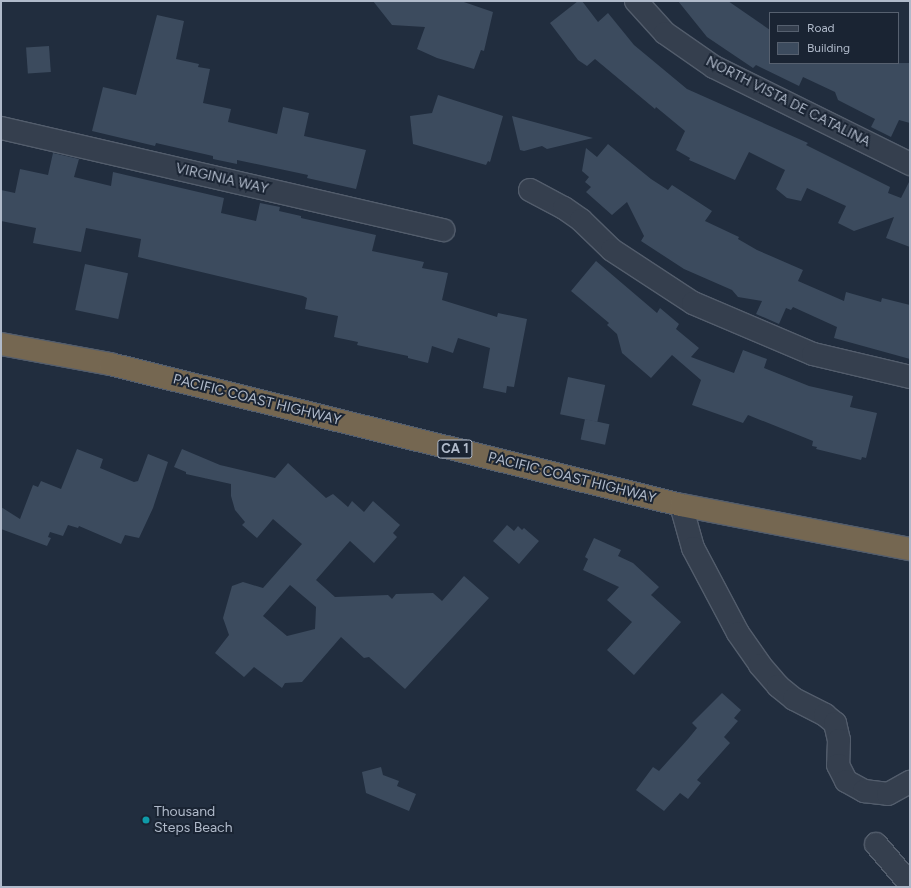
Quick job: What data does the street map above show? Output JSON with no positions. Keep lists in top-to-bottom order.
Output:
{
  "streets": {
    "highway": ["PACIFIC COAST HIGHWAY", "CA 1"],
    "street": ["NORTH VISTA DE CATALINA", "VIRGINIA WAY"]
  },
  "places": ["Thousand Steps Beach"],
  "legend": ["Road", "Building"]
}
